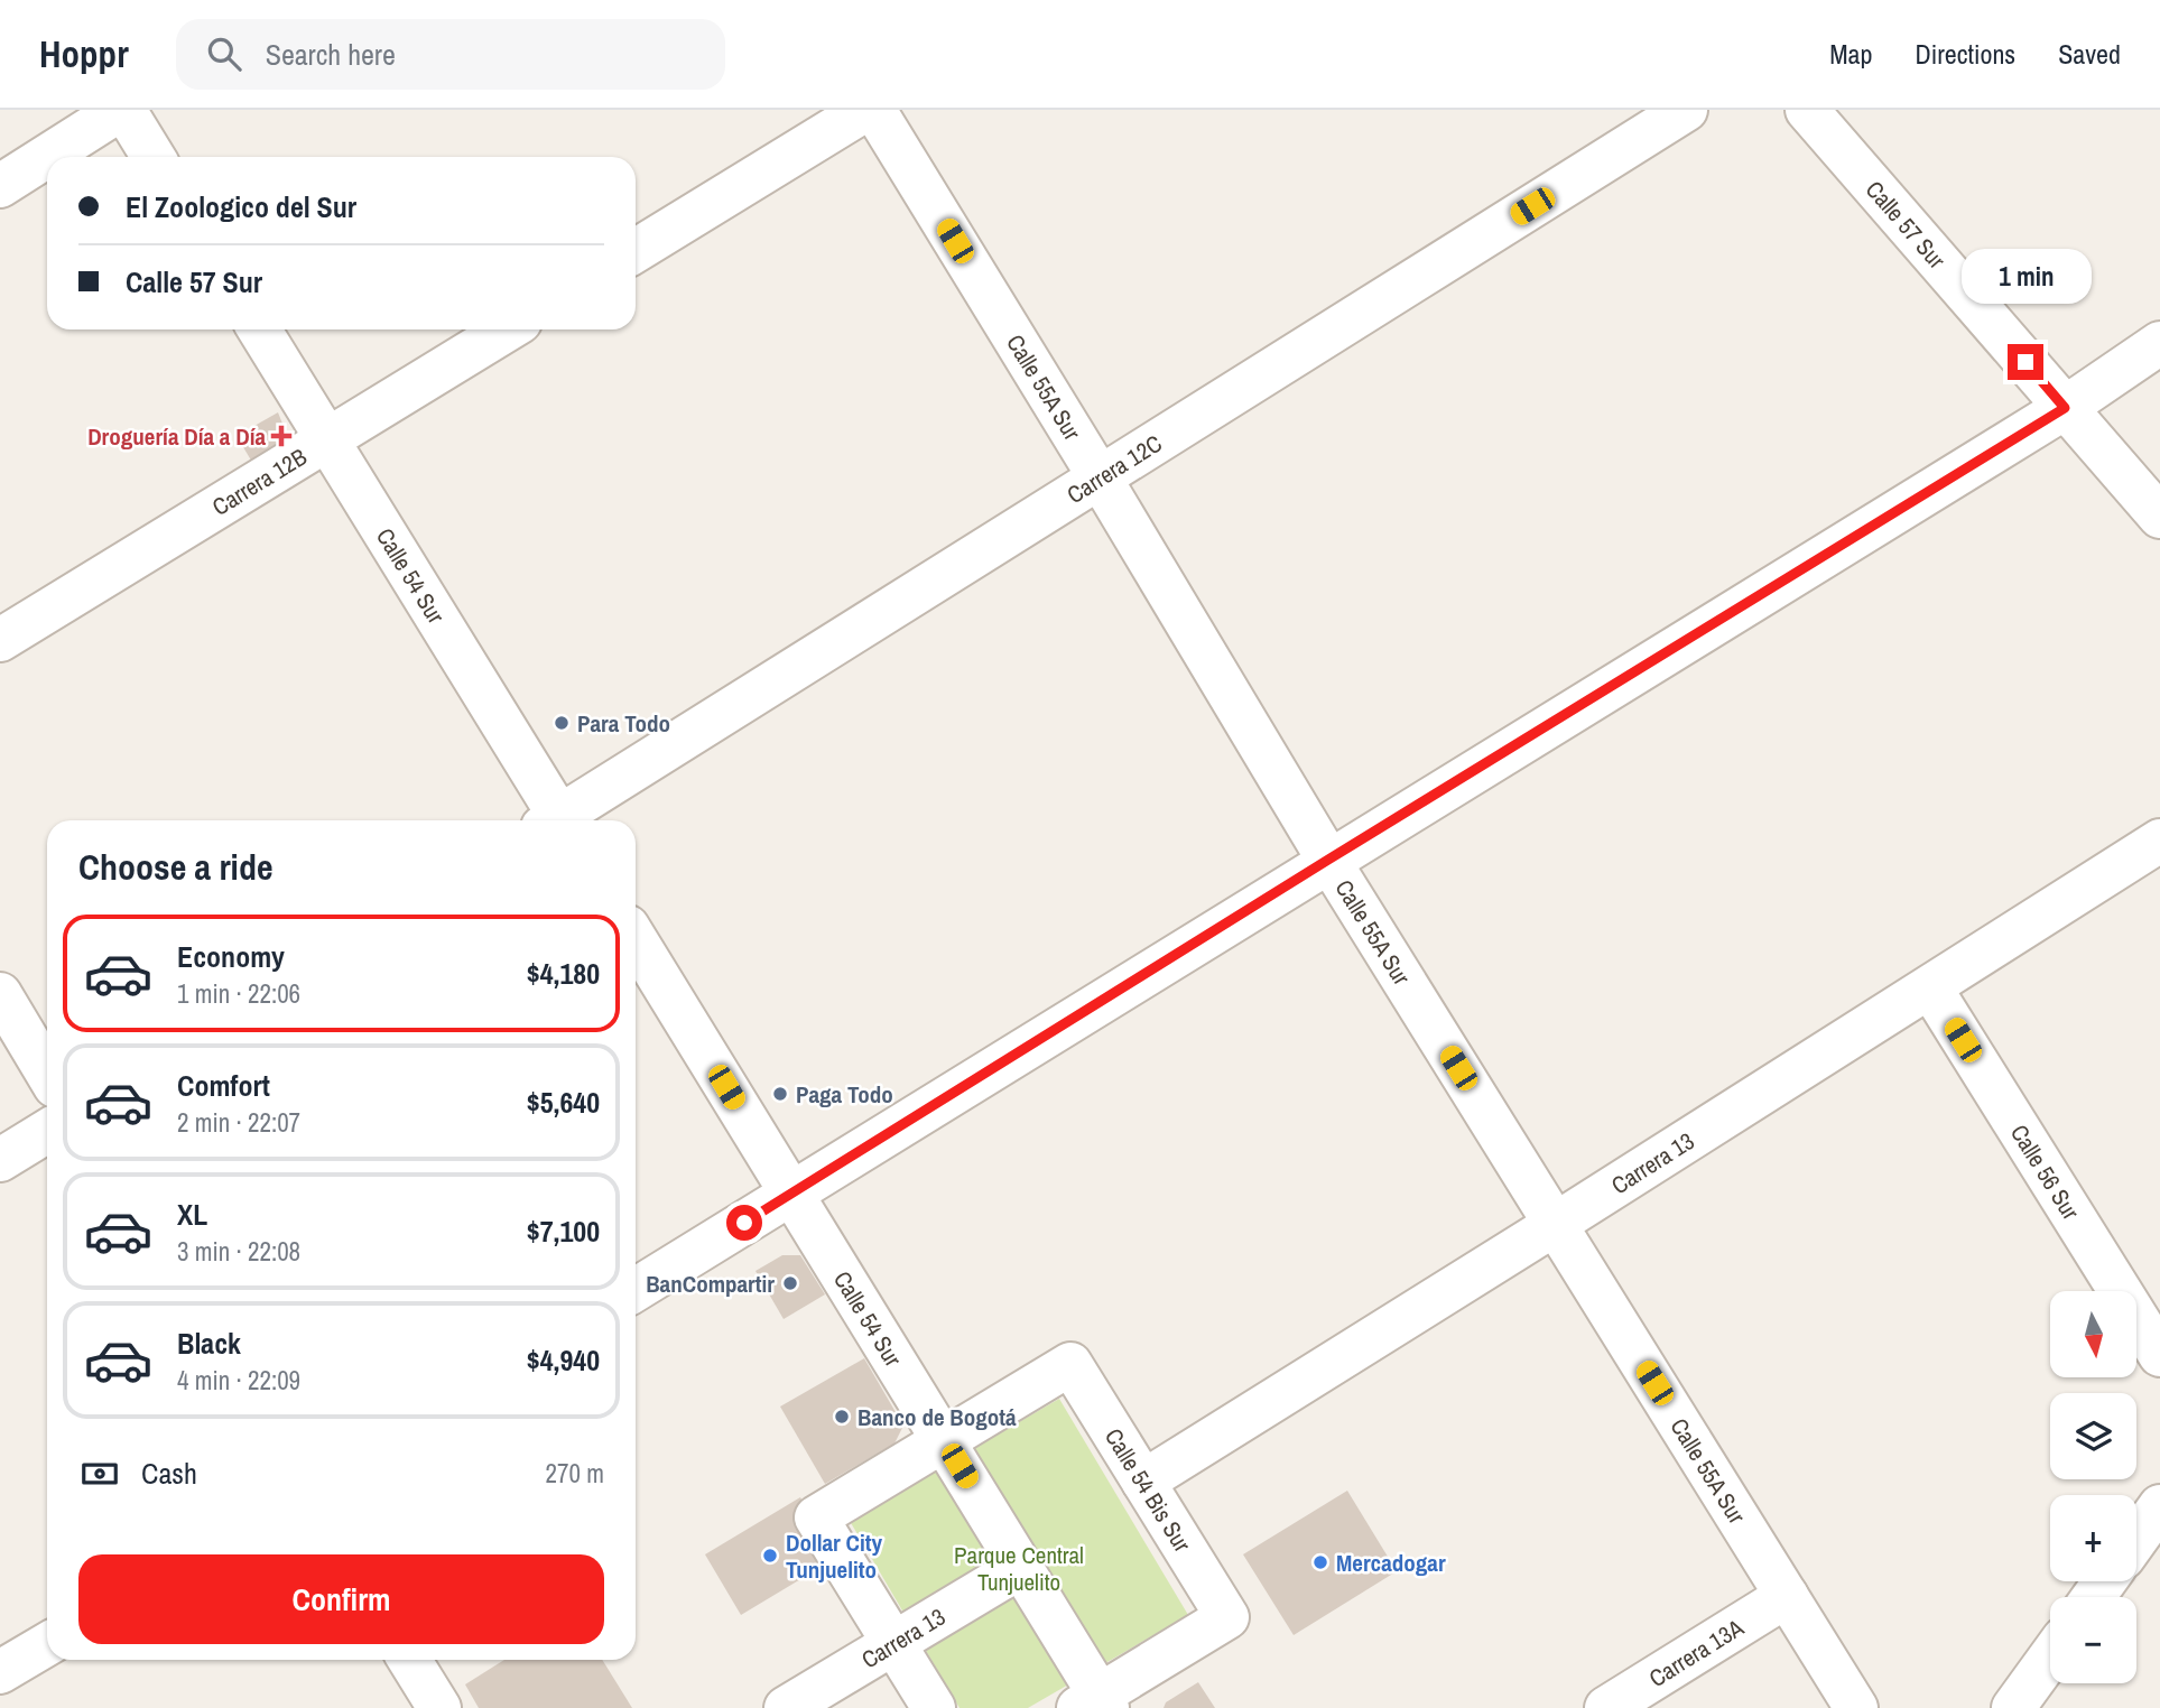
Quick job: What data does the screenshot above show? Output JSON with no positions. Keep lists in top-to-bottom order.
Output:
{
  "streets": {
    "street": [
      "Calle 57 Sur",
      "Calle 55A Sur",
      "Carrera 12C",
      "Carrera 12B",
      "Calle 54 Sur",
      "Carrera 13",
      "Calle 56 Sur",
      "Calle 54 Bis Sur",
      "Carrera 13A"
    ]
  },
  "crossings": [
    ["Calle 55A Sur", "Carrera 12C"],
    ["Calle 55A Sur", "Carrera 13"],
    ["Calle 55A Sur", "Carrera 13A"],
    ["Carrera 12B", "Calle 54 Sur"],
    ["Calle 54 Sur", "Carrera 13"],
    ["Calle 54 Sur", "Calle 54 Bis Sur"],
    ["Carrera 13", "Calle 56 Sur"],
    ["Carrera 13", "Calle 54 Bis Sur"]
  ],
  "parks": ["Parque Central Tunjuelito"],
  "places": {
    "health": ["Droguería Día a Día"],
    "other": [
      "Para Todo",
      "Paga Todo",
      "BanCompartir",
      "Banco de Bogotá",
      "Dollar City Tunjuelito",
      "Mercadogar"
    ]
  },
  "north": "bottom",
  "page": {
    "header": "Hoppr",
    "search": "Search here",
    "nav": ["Map", "Directions", "Saved"],
    "banner": ["El Zoologico del Sur", "Calle 57 Sur"],
    "bubble": "1 min",
    "heading": "Choose a ride",
    "list": [
      {
        "name": "Economy",
        "note": "1 min · 22:06",
        "value": "$4,180"
      },
      {
        "name": "Comfort",
        "note": "2 min · 22:07",
        "value": "$5,640"
      },
      {
        "name": "XL",
        "note": "3 min · 22:08",
        "value": "$7,100"
      },
      {
        "name": "Black",
        "note": "4 min · 22:09",
        "value": "$4,940"
      }
    ],
    "map_buttons": ["+", "−"],
    "pay": ["Cash", "270 m"],
    "buttons": "Confirm"
  }
}
